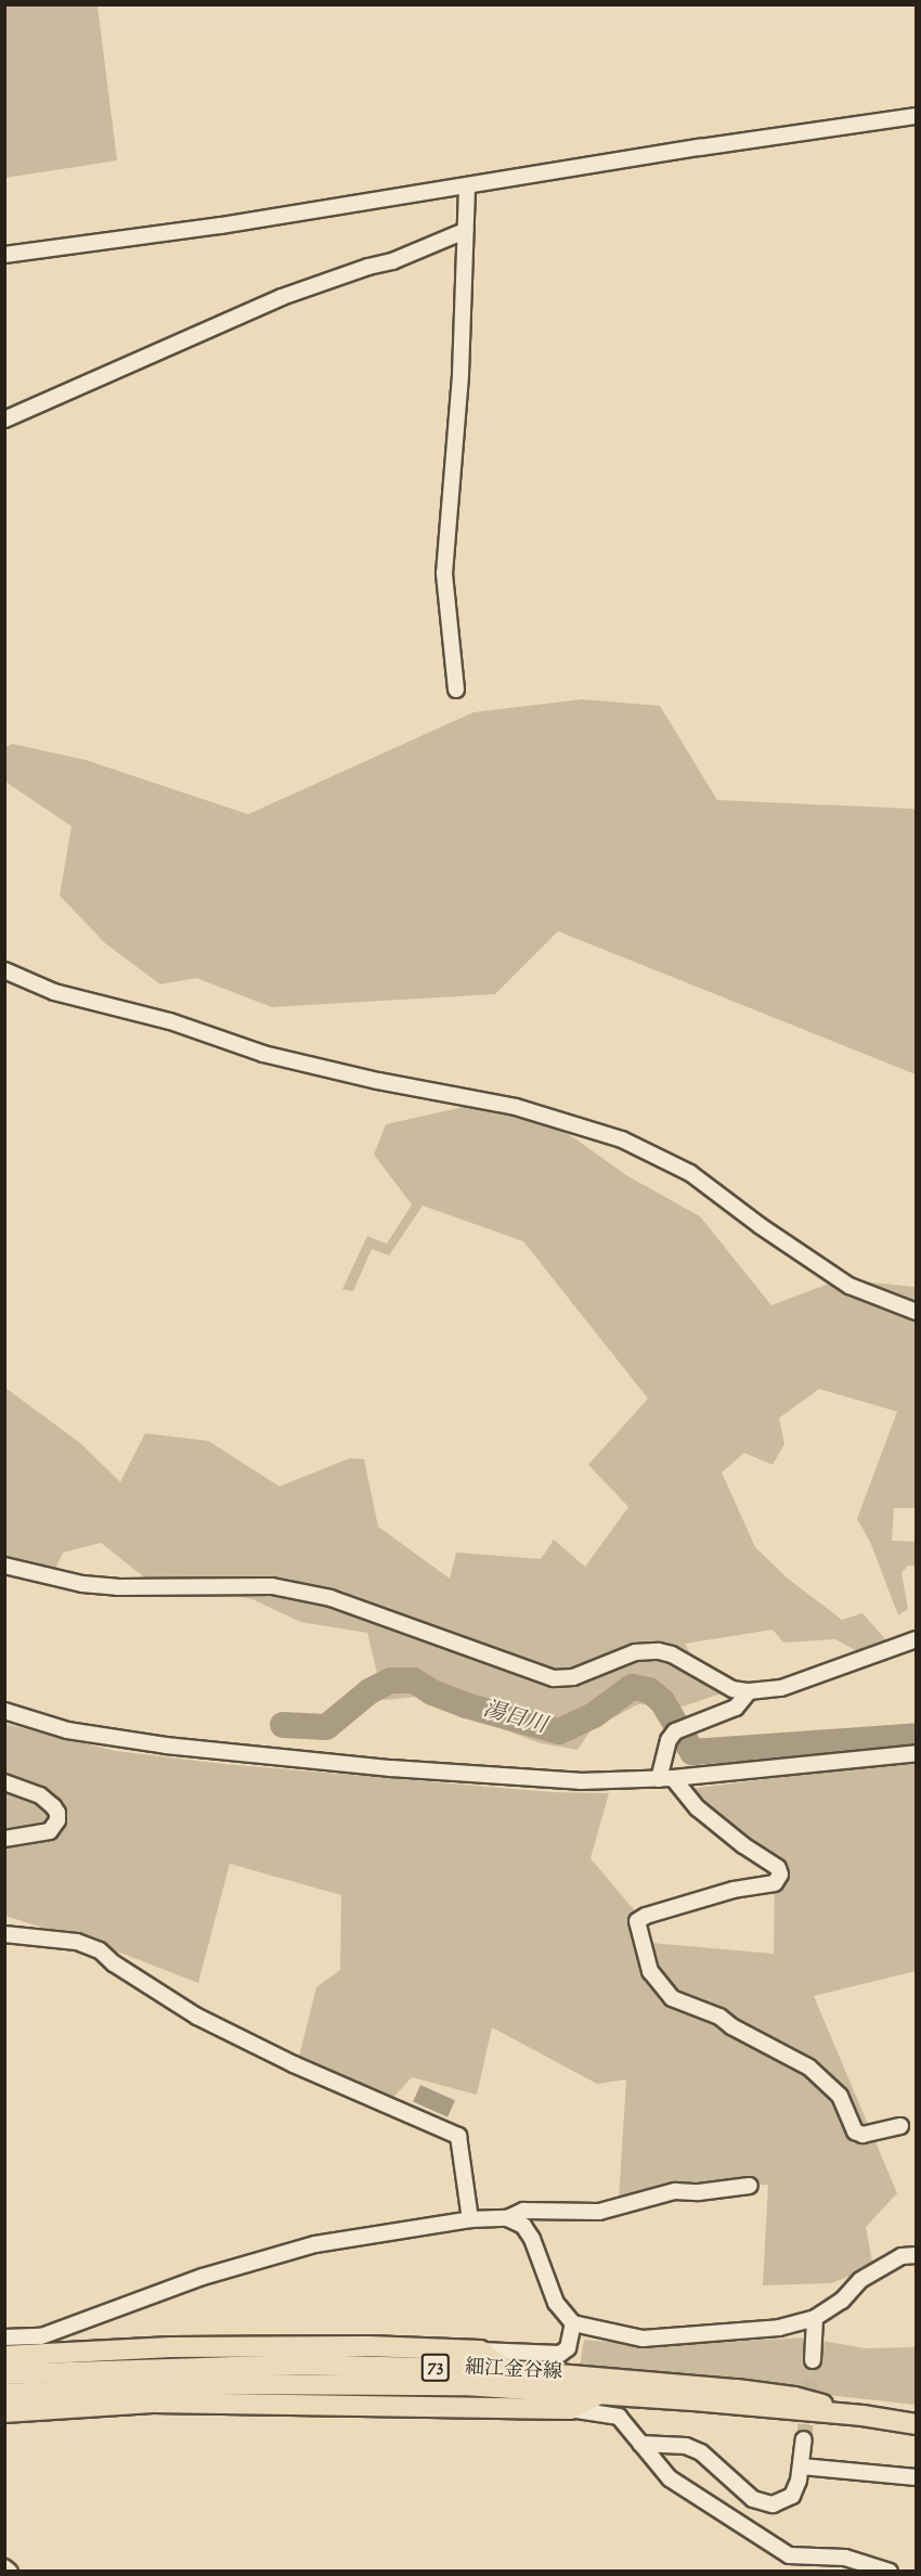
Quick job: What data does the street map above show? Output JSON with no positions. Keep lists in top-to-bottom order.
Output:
{
  "streets": {
    "main road": ["73", "細江金谷線"]
  },
  "crossings": [
    ["73", "細江金谷線"]
  ],
  "water": ["湯日川"]
}
